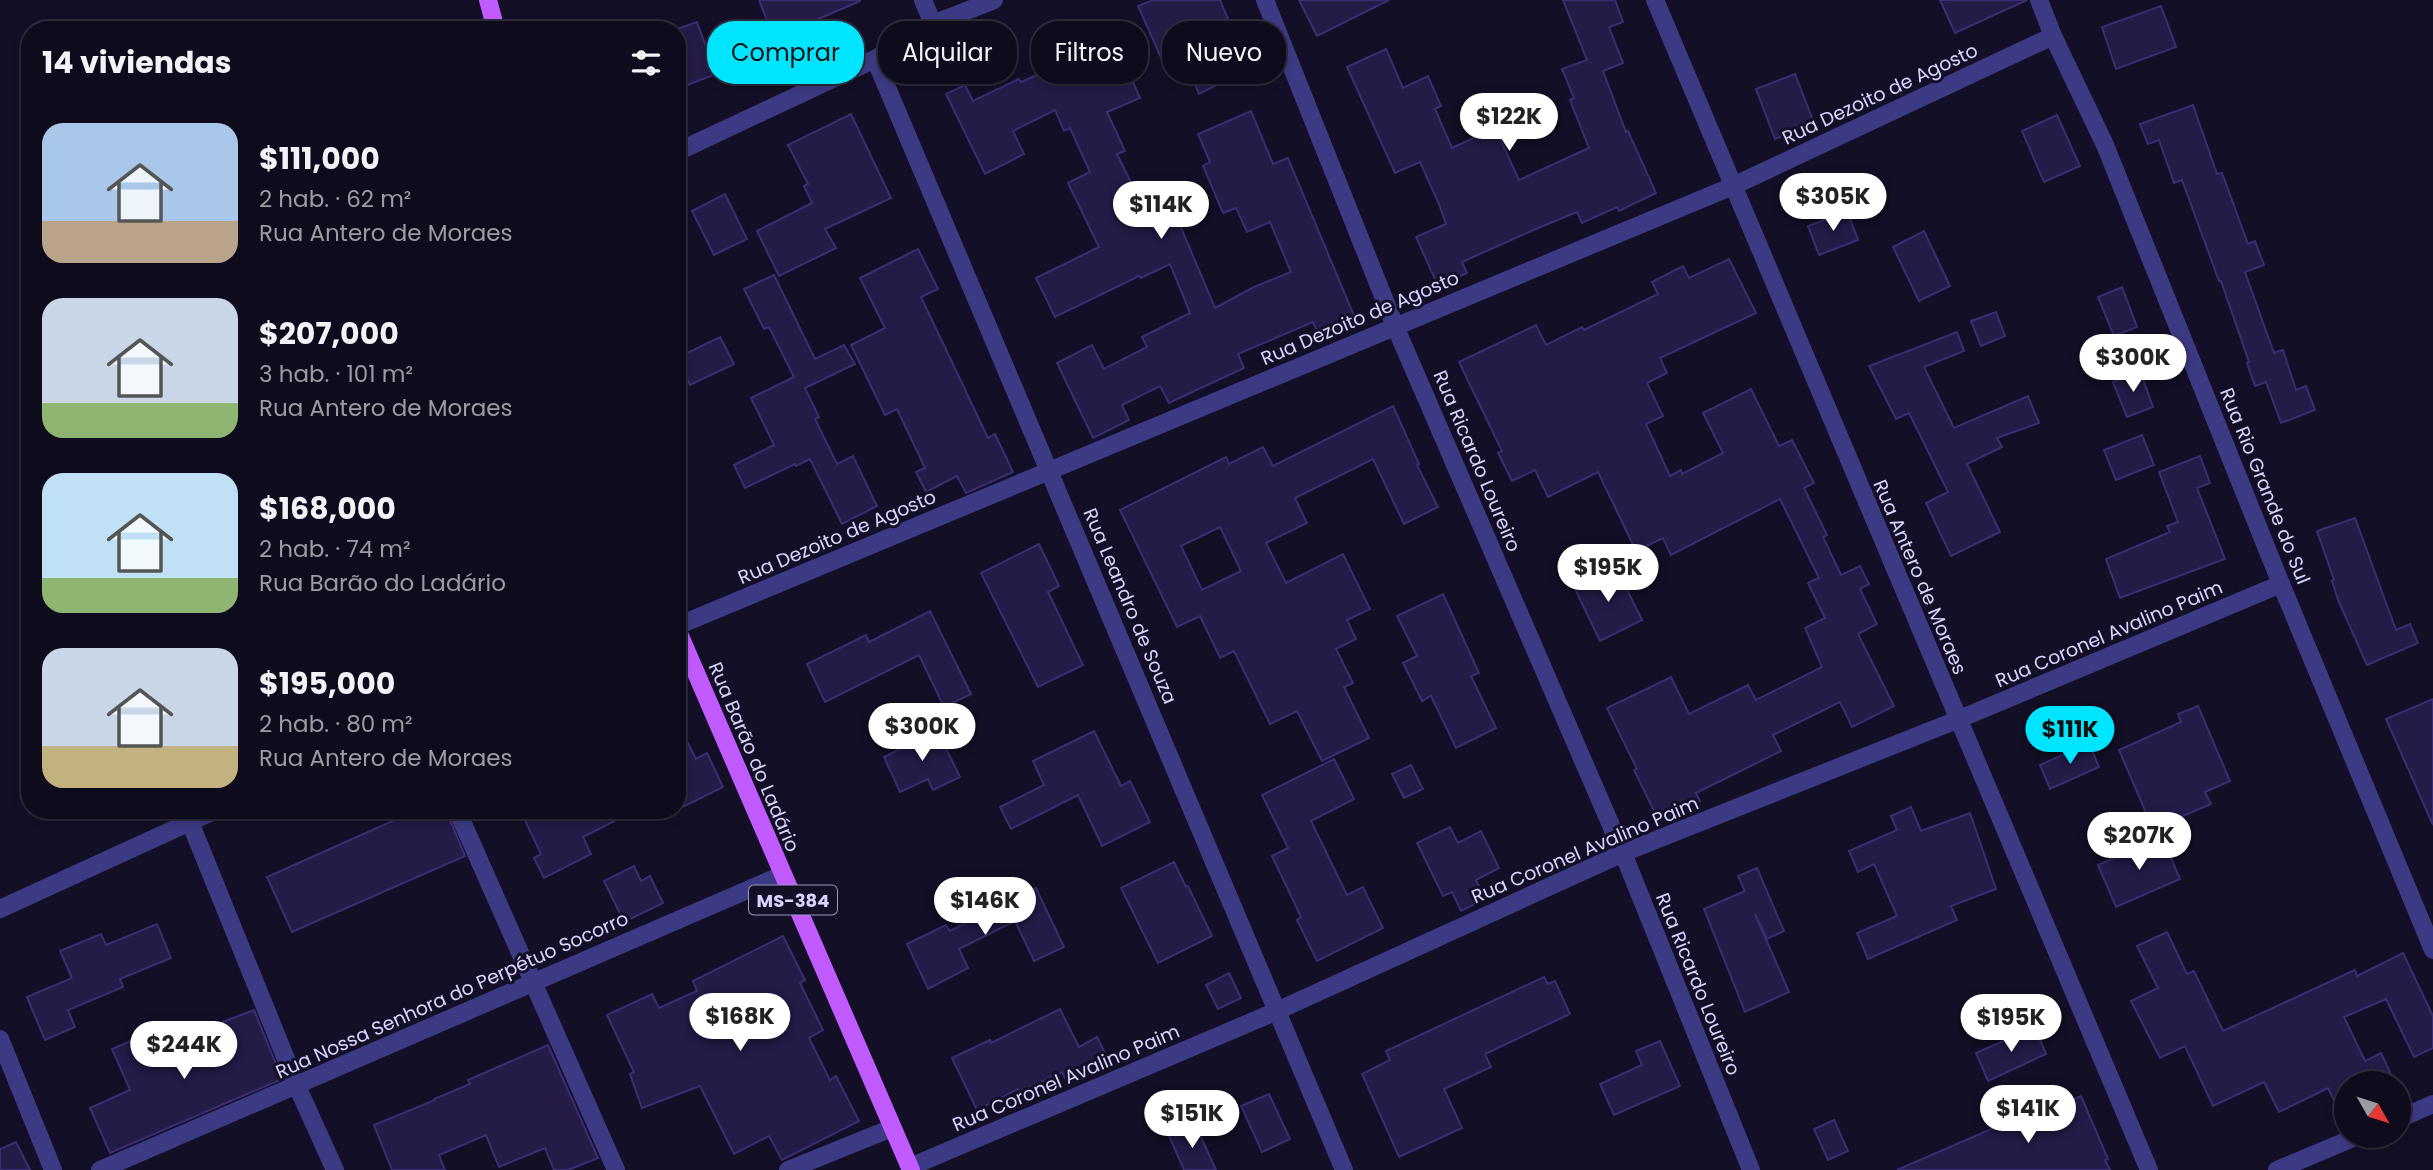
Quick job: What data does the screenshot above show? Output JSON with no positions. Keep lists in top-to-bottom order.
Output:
{
  "streets": {
    "main road": ["Rua Barão do Ladário", "MS-384"],
    "street": [
      "Rua Dezoito de Agosto",
      "Rua Ricardo Loureiro",
      "Rua Rio Grande do Sul",
      "Rua Antero de Moraes",
      "Rua Leandro de Souza",
      "Rua Coronel Avalino Paim",
      "Rua Nossa Senhora do Perpétuo Socorro"
    ]
  },
  "crossings": [
    ["Rua Dezoito de Agosto", "Rua Ricardo Loureiro"],
    ["Rua Dezoito de Agosto", "Rua Rio Grande do Sul"],
    ["Rua Dezoito de Agosto", "Rua Antero de Moraes"],
    ["Rua Dezoito de Agosto", "Rua Leandro de Souza"],
    ["Rua Ricardo Loureiro", "Rua Coronel Avalino Paim"],
    ["Rua Rio Grande do Sul", "Rua Coronel Avalino Paim"],
    ["Rua Antero de Moraes", "Rua Coronel Avalino Paim"],
    ["Rua Leandro de Souza", "Rua Coronel Avalino Paim"],
    ["Rua Coronel Avalino Paim", "Rua Barão do Ladário"],
    ["Rua Barão do Ladário", "Rua Nossa Senhora do Perpétuo Socorro"]
  ],
  "north": "bottom right",
  "page": {
    "chip": [
      "Comprar",
      "Alquilar",
      "Filtros",
      "Nuevo"
    ],
    "heading": "14 viviendas",
    "price": [
      "$122K",
      "$305K",
      "$114K",
      "$300K",
      "$195K",
      "$300K",
      "$111K",
      "$207K",
      "$146K",
      "$168K",
      "$195K",
      "$244K",
      "$141K",
      "$151K"
    ],
    "list": [
      {
        "name": "$111,000",
        "note": "2 hab. · 62 m² · Rua Antero de Moraes"
      },
      {
        "name": "$207,000",
        "note": "3 hab. · 101 m² · Rua Antero de Moraes"
      },
      {
        "name": "$168,000",
        "note": "2 hab. · 74 m² · Rua Barão do Ladário"
      },
      {
        "name": "$195,000",
        "note": "2 hab. · 80 m² · Rua Antero de Moraes"
      }
    ]
  }
}
